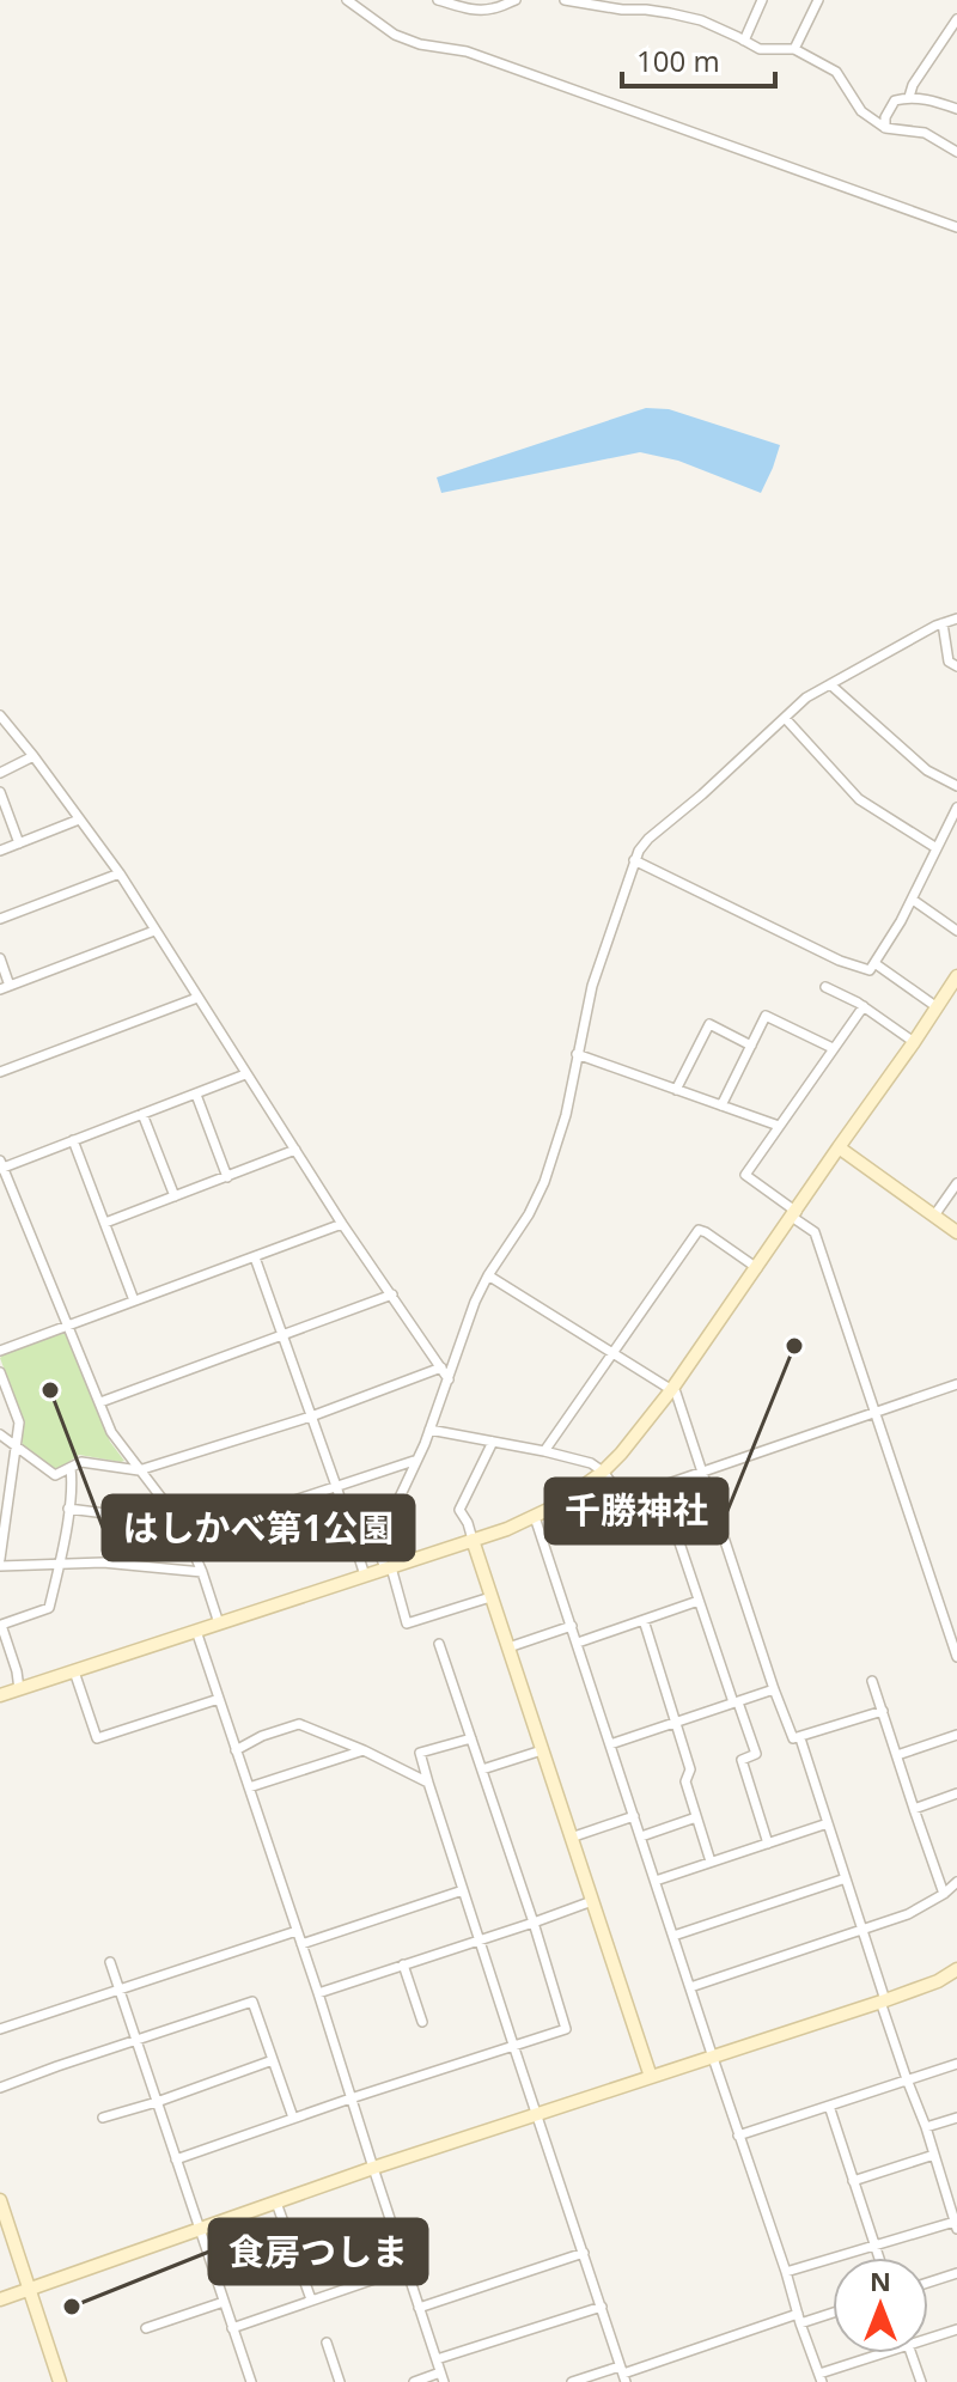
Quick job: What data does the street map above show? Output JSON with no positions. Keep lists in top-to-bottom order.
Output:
{
  "places": ["千勝神社", "はしかべ第1公園", "食房つしま"],
  "scale_bar": "100 m",
  "north": "top"
}
